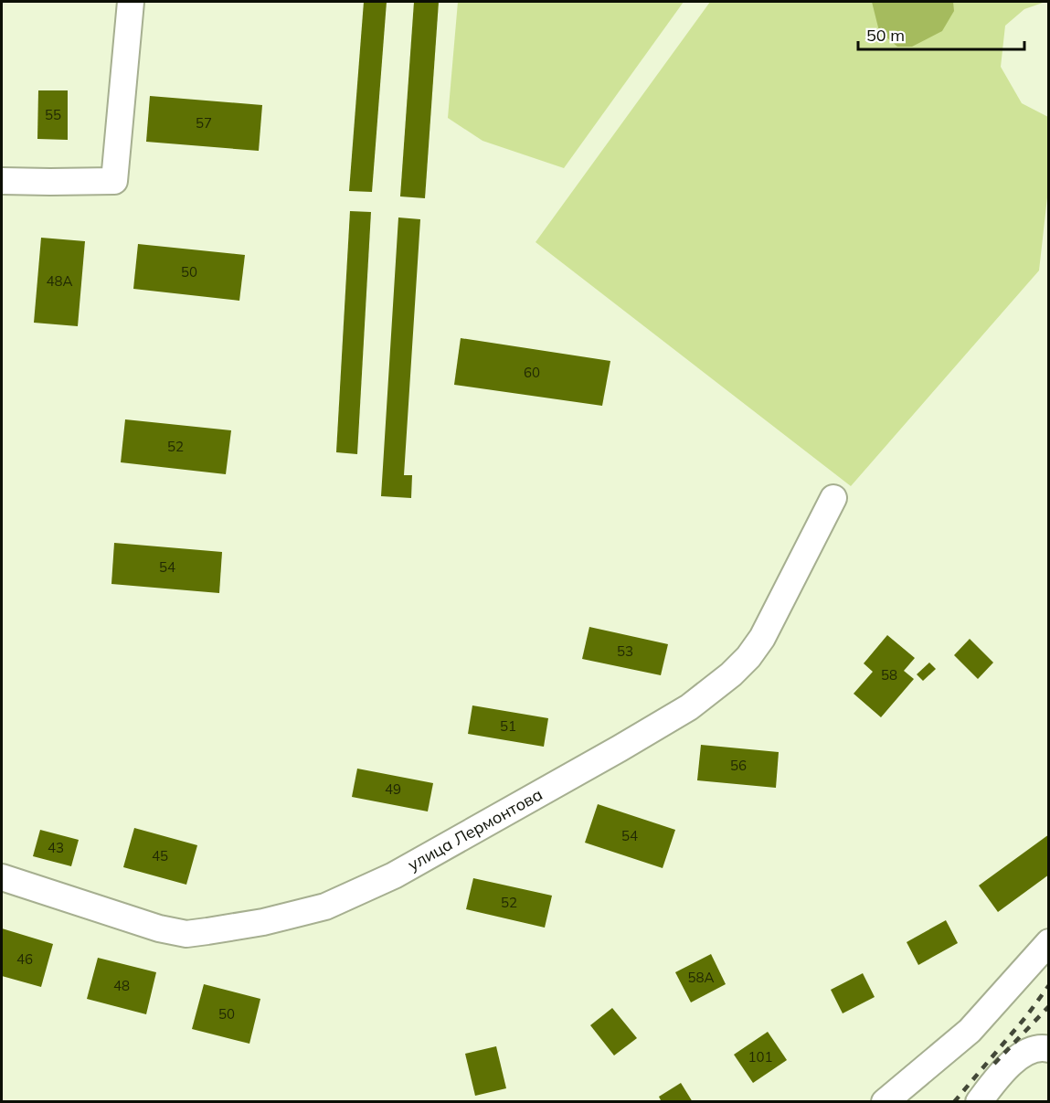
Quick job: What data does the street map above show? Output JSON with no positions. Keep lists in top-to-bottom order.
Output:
{
  "streets": {
    "street": ["улица Лермонтова"]
  },
  "house_numbers": [
    "55",
    "57",
    "50",
    "48А",
    "60",
    "52",
    "54",
    "53",
    "58",
    "51",
    "56",
    "49",
    "54",
    "43",
    "45",
    "52",
    "46",
    "58А",
    "48",
    "50",
    "101"
  ],
  "scale_bar": "50 m"
}
